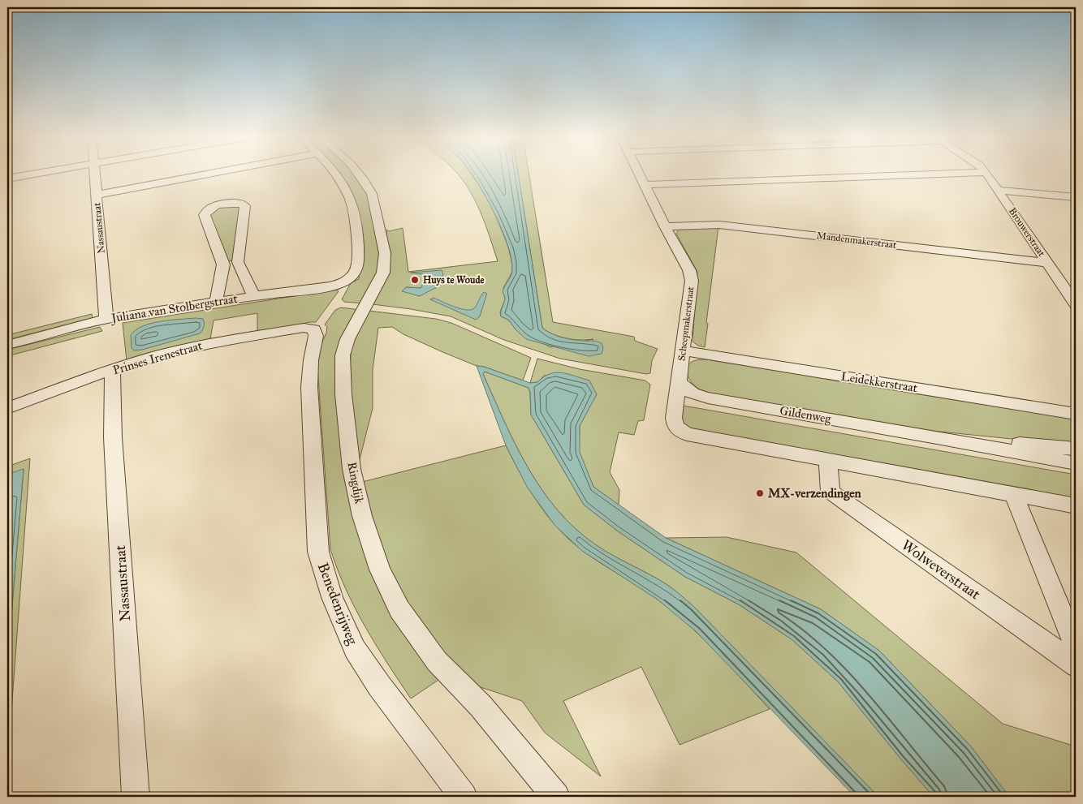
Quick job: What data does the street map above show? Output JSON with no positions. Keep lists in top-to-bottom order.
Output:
{
  "streets": {
    "street": [
      "Nassaustraat",
      "Brouwerstraat",
      "Mandenmakerstraat",
      "Juliana van Stolbergstraat",
      "Scheepmakerstraat",
      "Prinses Irenestraat",
      "Leidekkerstraat",
      "Gildenweg",
      "Ringdijk",
      "Wolweverstraat",
      "Benedenrijweg"
    ]
  },
  "crossings": [
    ["Nassaustraat", "Juliana van Stolbergstraat"],
    ["Nassaustraat", "Prinses Irenestraat"],
    ["Brouwerstraat", "Mandenmakerstraat"],
    ["Mandenmakerstraat", "Scheepmakerstraat"],
    ["Scheepmakerstraat", "Leidekkerstraat"],
    ["Scheepmakerstraat", "Gildenweg"],
    ["Prinses Irenestraat", "Benedenrijweg"]
  ],
  "places": ["Huys te Woude", "MX-verzendingen"]
}
